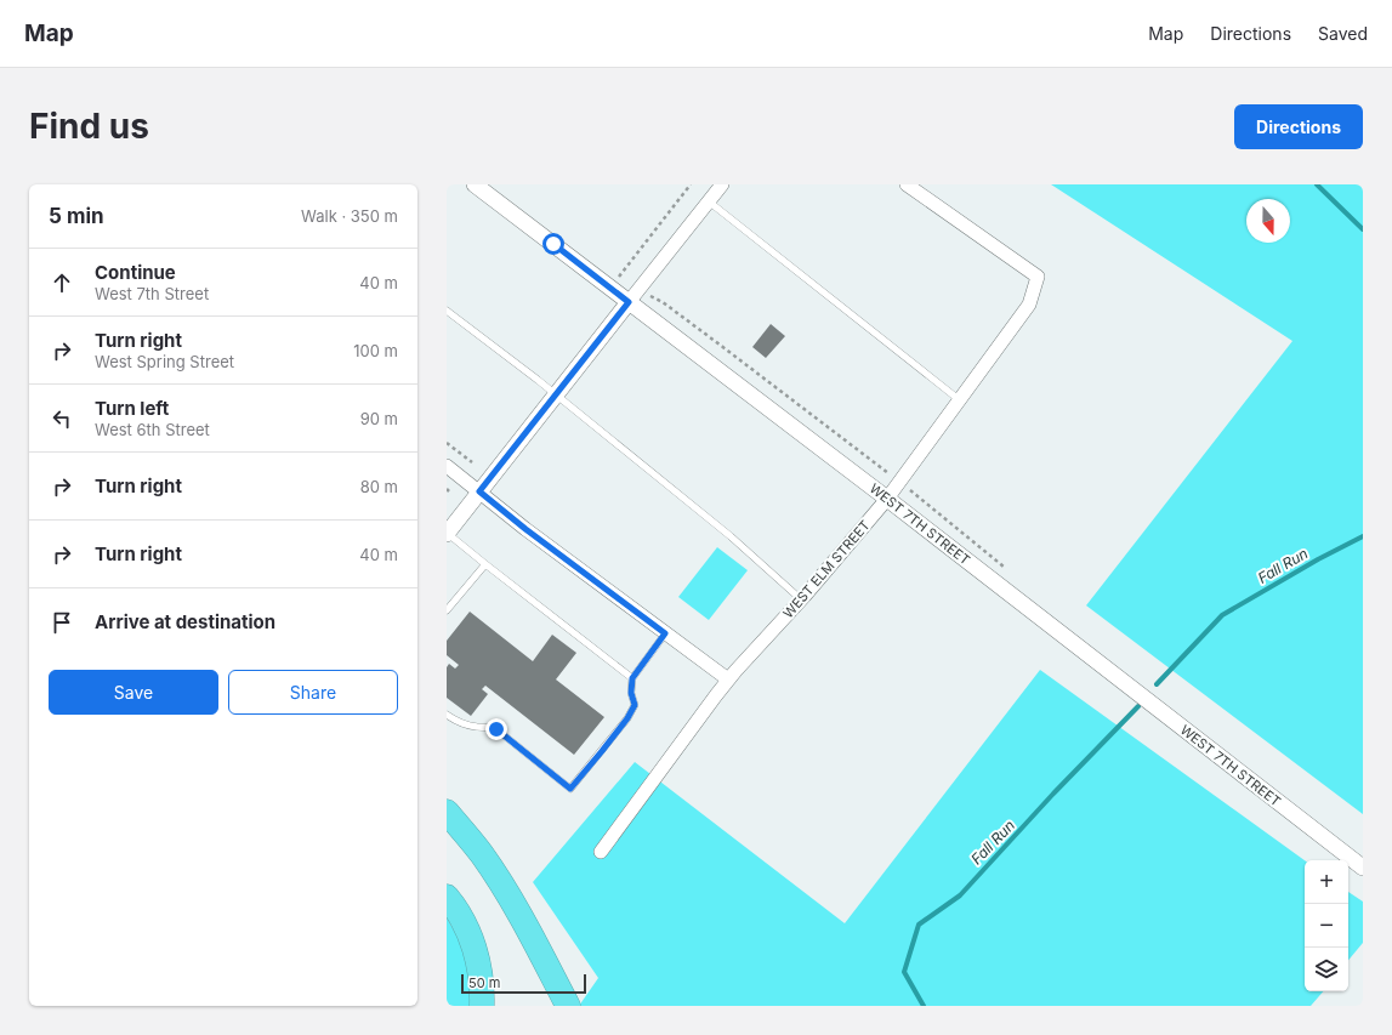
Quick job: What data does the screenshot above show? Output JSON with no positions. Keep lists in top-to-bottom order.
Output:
{
  "streets": {
    "street": ["WEST 7TH STREET", "WEST ELM STREET"]
  },
  "crossings": [
    ["WEST 7TH STREET", "WEST ELM STREET"]
  ],
  "water": ["Fall Run"],
  "scale_bar": "50 m",
  "north": "bottom",
  "page": {
    "header": "Map",
    "nav": ["Map", "Directions", "Saved"],
    "buttons": [
      "Directions",
      ["Save", "Share"]
    ],
    "title": "Find us",
    "heading": ["5 min", "Walk · 350 m"],
    "list": [
      ["Continue", "West 7th Street", "40 m"],
      ["Turn right", "West Spring Street", "100 m"],
      ["Turn left", "West 6th Street", "90 m"],
      ["Turn right", "80 m"],
      ["Turn right", "40 m"],
      "Arrive at destination"
    ],
    "map_buttons": ["+", "−"],
    "scale": "50 m"
  }
}
